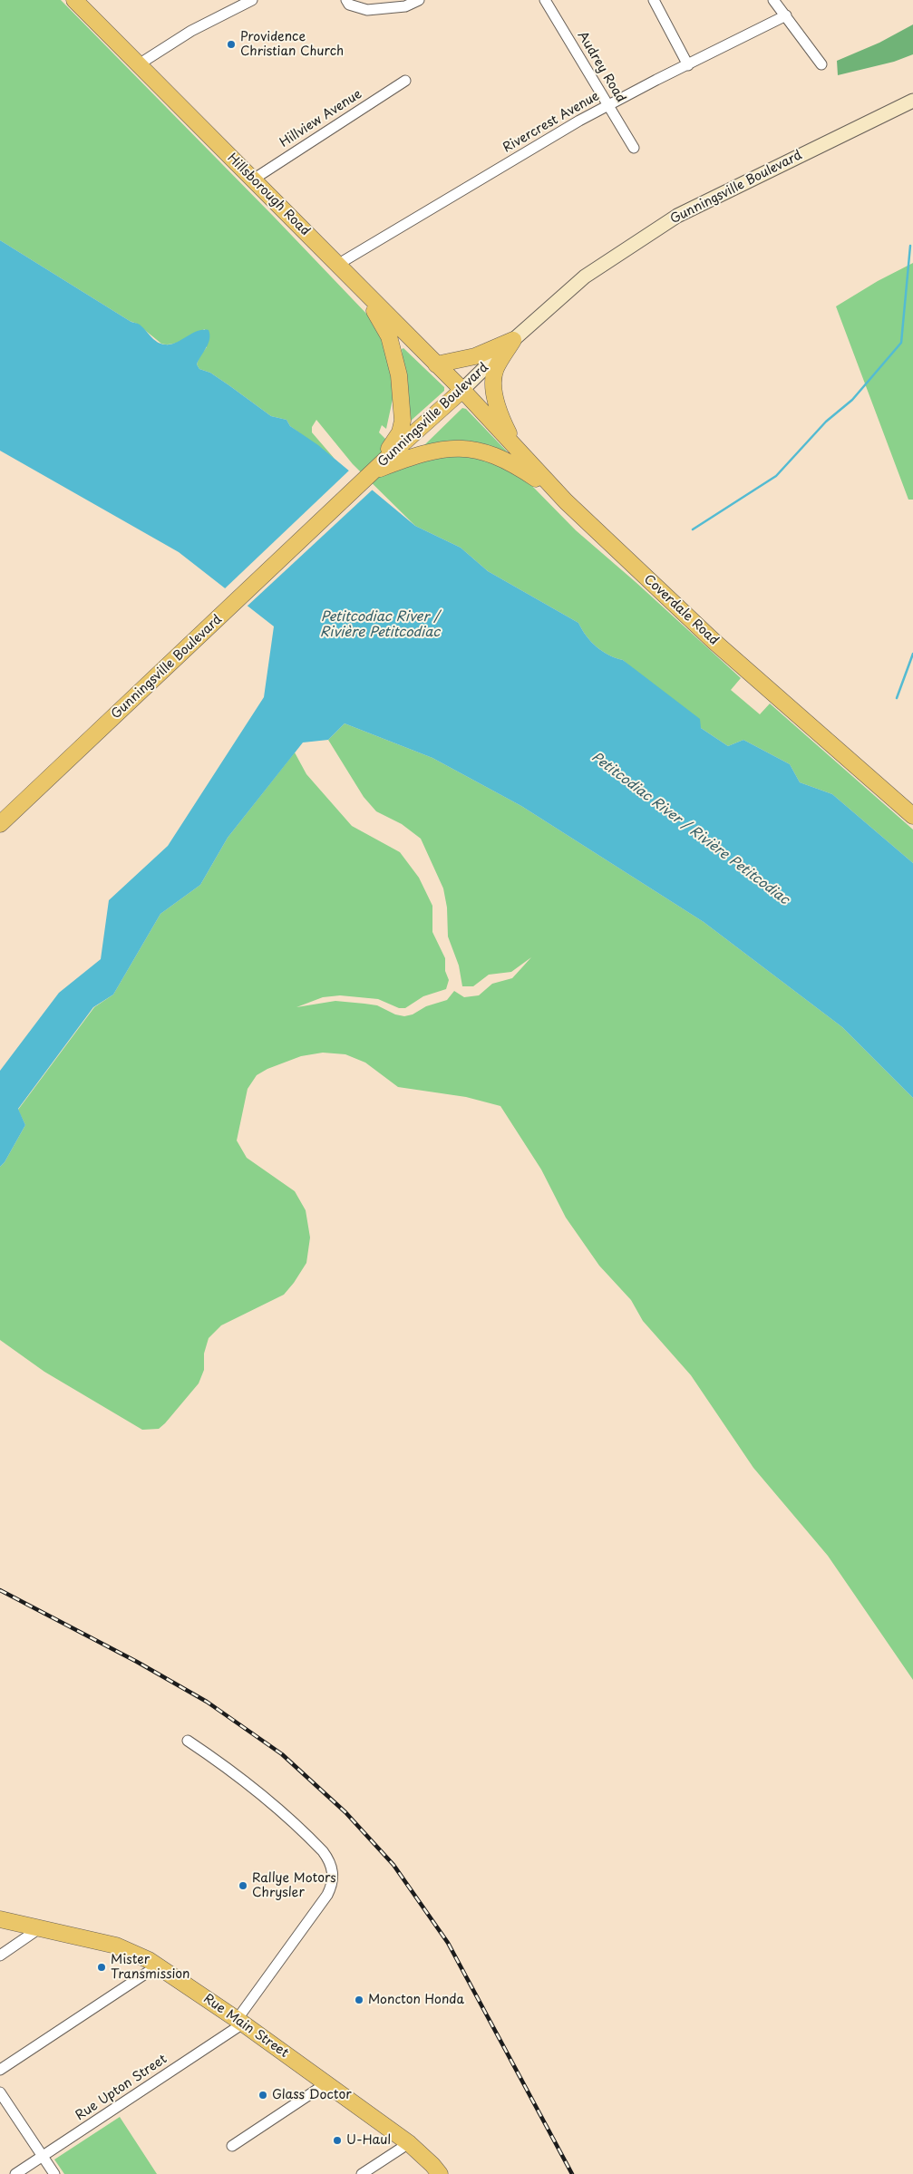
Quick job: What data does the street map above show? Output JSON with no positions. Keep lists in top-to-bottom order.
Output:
{
  "streets": {
    "main road": [
      "Gunningsville Boulevard",
      "Hillsborough Road",
      "Coverdale Road",
      "Rue Main Street"
    ],
    "street": [
      "Audrey Road",
      "Hillview Avenue",
      "Rivercrest Avenue",
      "Rue Upton Street"
    ]
  },
  "crossings": [
    ["Audrey Road", "Rivercrest Avenue"],
    ["Hillview Avenue", "Hillsborough Road"],
    ["Rivercrest Avenue", "Hillsborough Road"],
    ["Gunningsville Boulevard", "Hillsborough Road"],
    ["Gunningsville Boulevard", "Coverdale Road"],
    ["Hillsborough Road", "Coverdale Road"],
    ["Rue Main Street", "Rue Upton Street"]
  ],
  "water": ["Petitcodiac River / Rivière Petitcodiac"],
  "places": [
    "Providence Christian Church",
    "Rallye Motors Chrysler",
    "Mister Transmission",
    "Moncton Honda",
    "Glass Doctor",
    "U-Haul"
  ]
}
